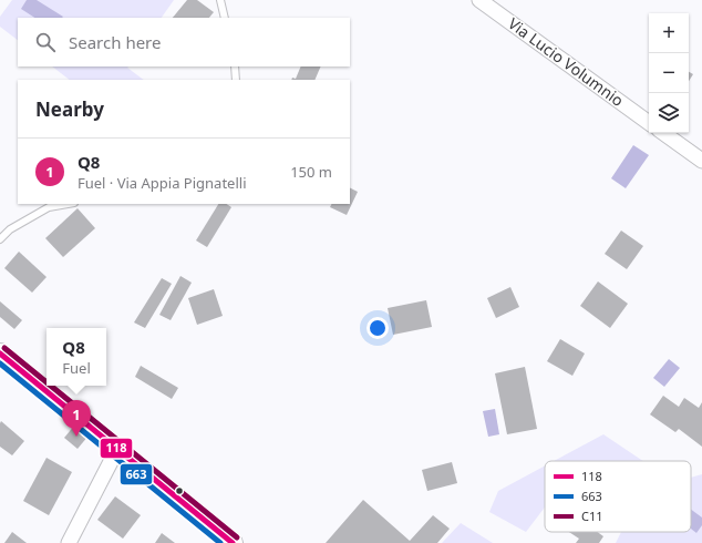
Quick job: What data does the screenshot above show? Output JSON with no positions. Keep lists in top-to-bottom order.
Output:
{
  "streets": {
    "street": ["Via Lucio Volumnio"]
  },
  "lines": ["transit line C11", "transit line 118", "transit line 663"],
  "legend": ["118", "663", "C11"],
  "page": {
    "map_buttons": ["+", "−"],
    "search": "Search here",
    "heading": "Nearby",
    "list": [
      {
        "mark": "1",
        "name": "Q8",
        "note": "Fuel · Via Appia Pignatelli",
        "value": "150 m"
      }
    ],
    "popup": ["Q8", "Fuel"],
    "pins": "1"
  }
}
